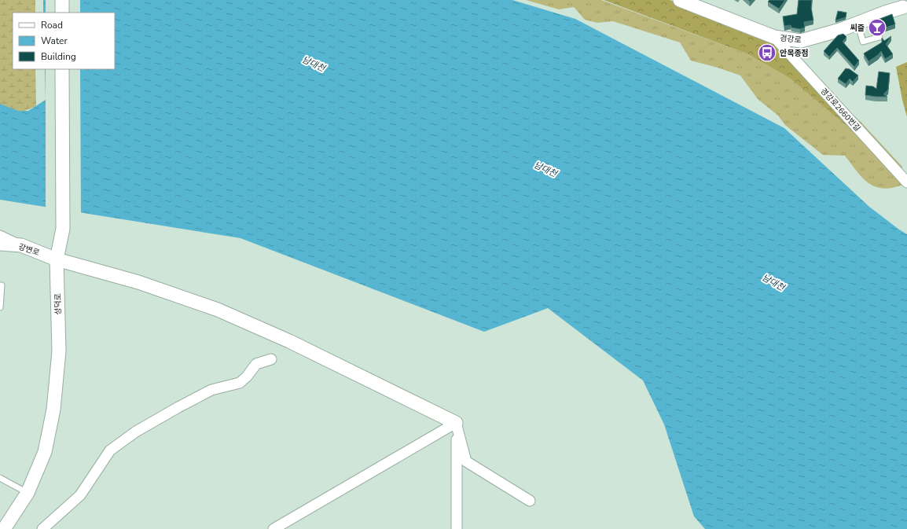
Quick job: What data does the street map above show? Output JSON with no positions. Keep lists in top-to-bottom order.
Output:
{
  "streets": {
    "street": [
      "경강로",
      "경강로2660번길",
      "강변로",
      "성덕로"
    ]
  },
  "crossings": [
    ["경강로", "경강로2660번길"],
    ["강변로", "성덕로"]
  ],
  "water": ["남대천"],
  "places": {
    "bar": ["씨즐"],
    "bus stop": ["안목종점"]
  },
  "legend": ["Road", "Water", "Building"]
}
